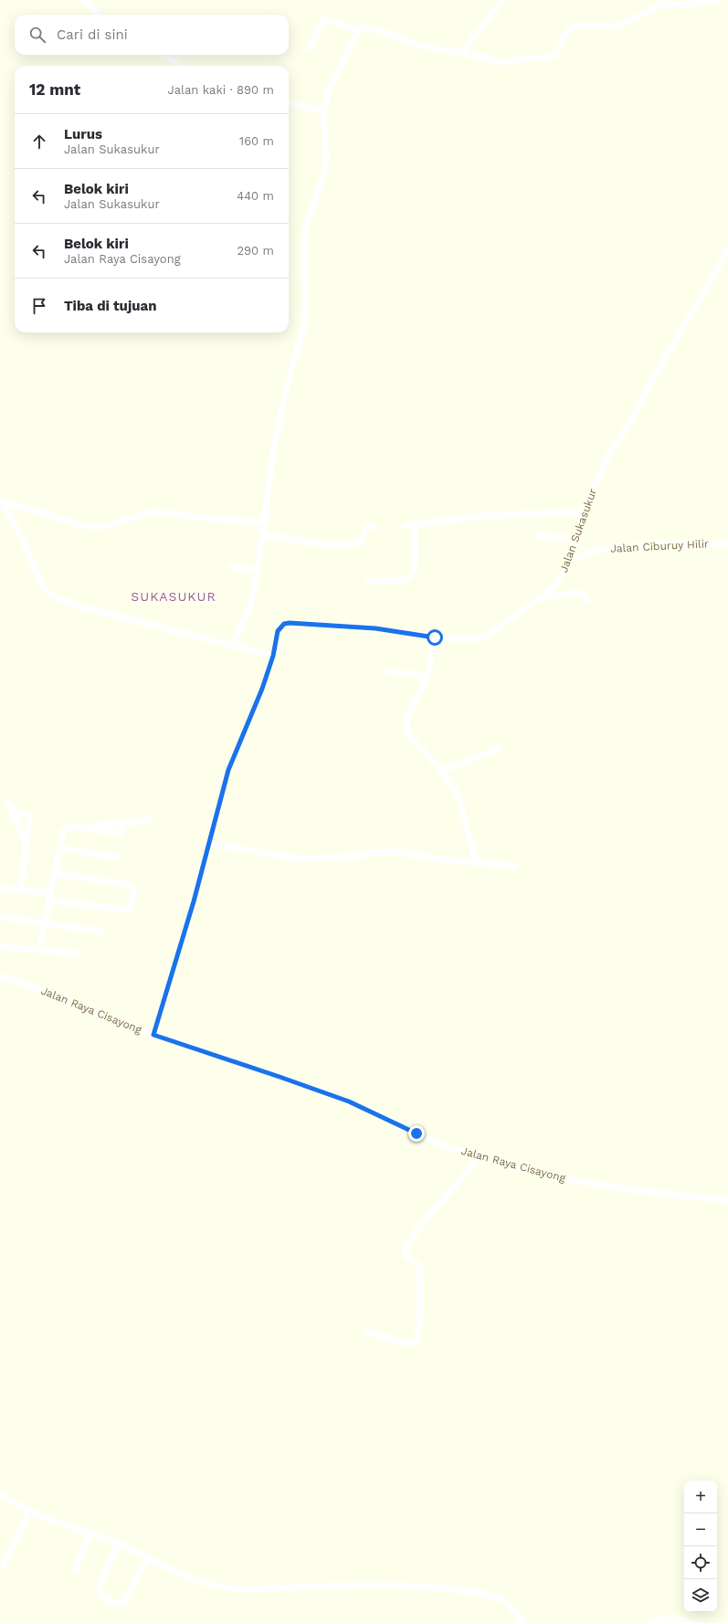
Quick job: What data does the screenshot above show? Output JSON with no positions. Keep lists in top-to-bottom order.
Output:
{
  "streets": {
    "street": ["Jalan Sukasukur", "Jalan Ciburuy Hilir", "Jalan Raya Cisayong"]
  },
  "crossings": [
    ["Jalan Sukasukur", "Jalan Ciburuy Hilir"],
    ["Jalan Sukasukur", "Jalan Raya Cisayong"]
  ],
  "districts": ["SUKASUKUR"],
  "page": {
    "search": "Cari di sini",
    "heading": ["12 mnt", "Jalan kaki · 890 m"],
    "list": [
      ["Lurus", "Jalan Sukasukur", "160 m"],
      ["Belok kiri", "Jalan Sukasukur", "440 m"],
      ["Belok kiri", "Jalan Raya Cisayong", "290 m"],
      "Tiba di tujuan"
    ],
    "map_buttons": ["+", "−"]
  }
}
